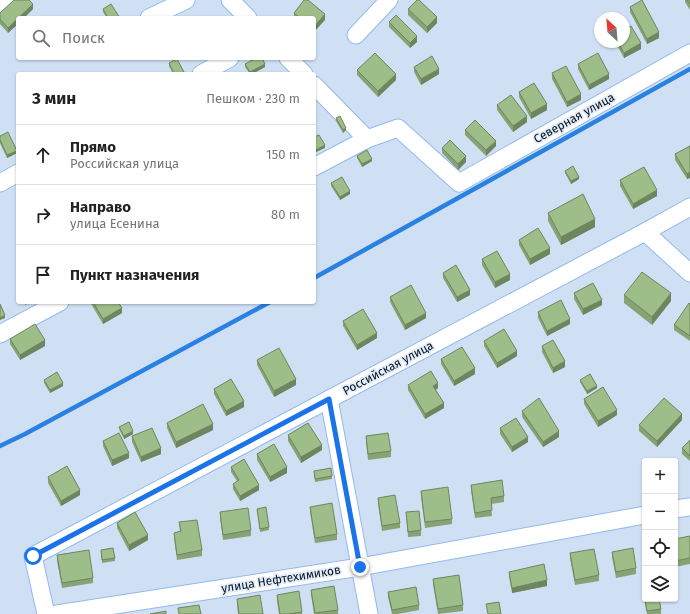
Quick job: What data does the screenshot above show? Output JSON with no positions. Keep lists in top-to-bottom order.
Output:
{
  "streets": {
    "street": ["Северная улица", "Российская улица", "улица Нефтехимиков"]
  },
  "north": "top left",
  "page": {
    "search": "Поиск",
    "heading": ["3 мин", "Пешком · 230 m"],
    "list": [
      ["Прямо", "Российская улица", "150 m"],
      ["Направо", "улица Есенина", "80 m"],
      "Пункт назначения"
    ],
    "map_buttons": ["+", "−"]
  }
}
